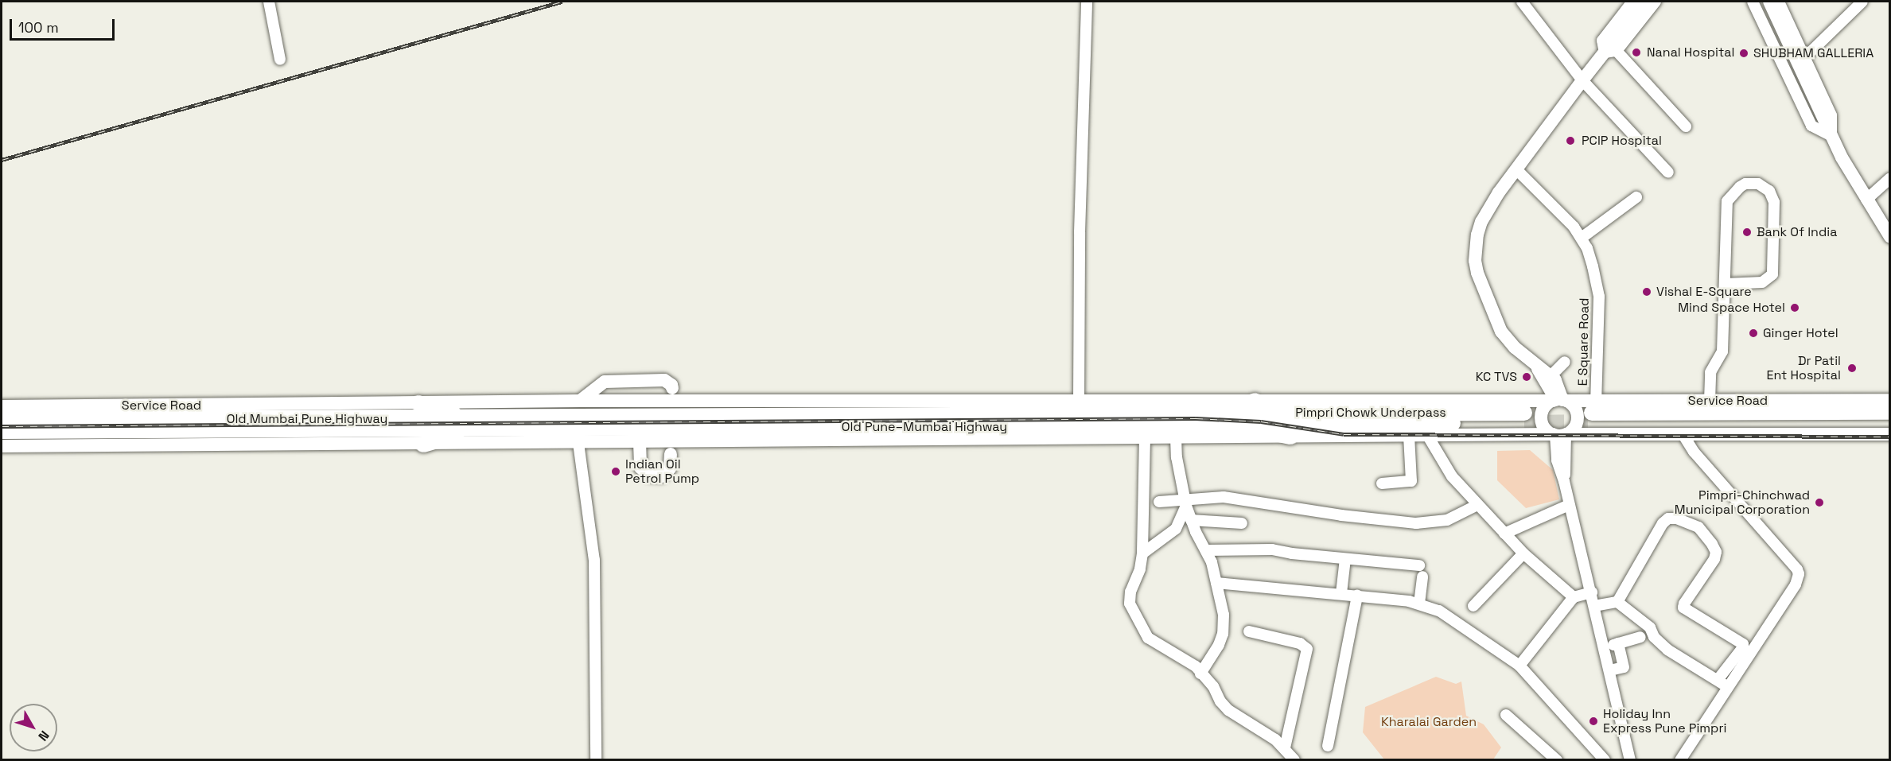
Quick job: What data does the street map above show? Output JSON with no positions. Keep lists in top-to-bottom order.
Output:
{
  "streets": {
    "highway": ["Pimpri Chowk Underpass", "Old Mumbai Pune Highway", "Old Pune–Mumbai Highway"],
    "main road": ["Service Road"],
    "street": ["E Square Road"]
  },
  "crossings": [
    ["E Square Road", "Service Road"],
    ["Pimpri Chowk Underpass", "Old Pune–Mumbai Highway"],
    ["Old Mumbai Pune Highway", "Old Pune–Mumbai Highway"]
  ],
  "parks": ["Kharalai Garden"],
  "places": [
    "Nanal Hospital",
    "SHUBHAM GALLERIA",
    "PCIP Hospital",
    "Bank Of India",
    "Vishal E-Square",
    "Mind Space Hotel",
    "Ginger Hotel",
    "Dr Patil Ent Hospital",
    "KC TVS",
    "Indian Oil Petrol Pump",
    "Pimpri-Chinchwad Municipal Corporation",
    "Holiday Inn Express Pune Pimpri"
  ],
  "scale_bar": "100 m",
  "north": "bottom right"
}
